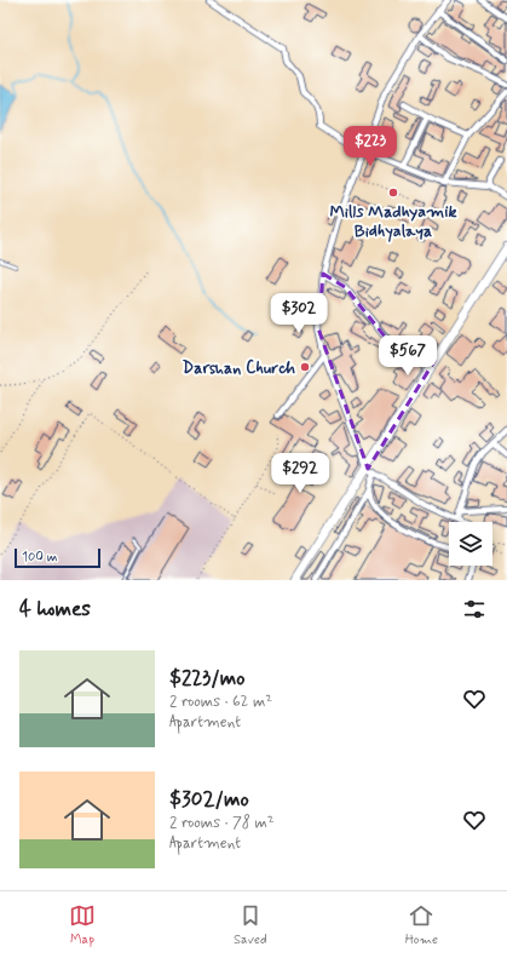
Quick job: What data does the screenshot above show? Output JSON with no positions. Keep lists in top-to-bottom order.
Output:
{
  "places": ["Mills Madhyamik Bidhyalaya", "Darshan Church"],
  "scale_bar": "100 m",
  "page": {
    "price": [
      "$223",
      "$302",
      "$567",
      "$292"
    ],
    "scale": "100 m",
    "heading": "4 homes",
    "list": [
      {
        "name": "$223/mo",
        "note": "2 rooms · 62 m² · Apartment"
      },
      {
        "name": "$302/mo",
        "note": "2 rooms · 78 m² · Apartment"
      }
    ],
    "tabs": ["Map", "Saved", "Home"]
  }
}
